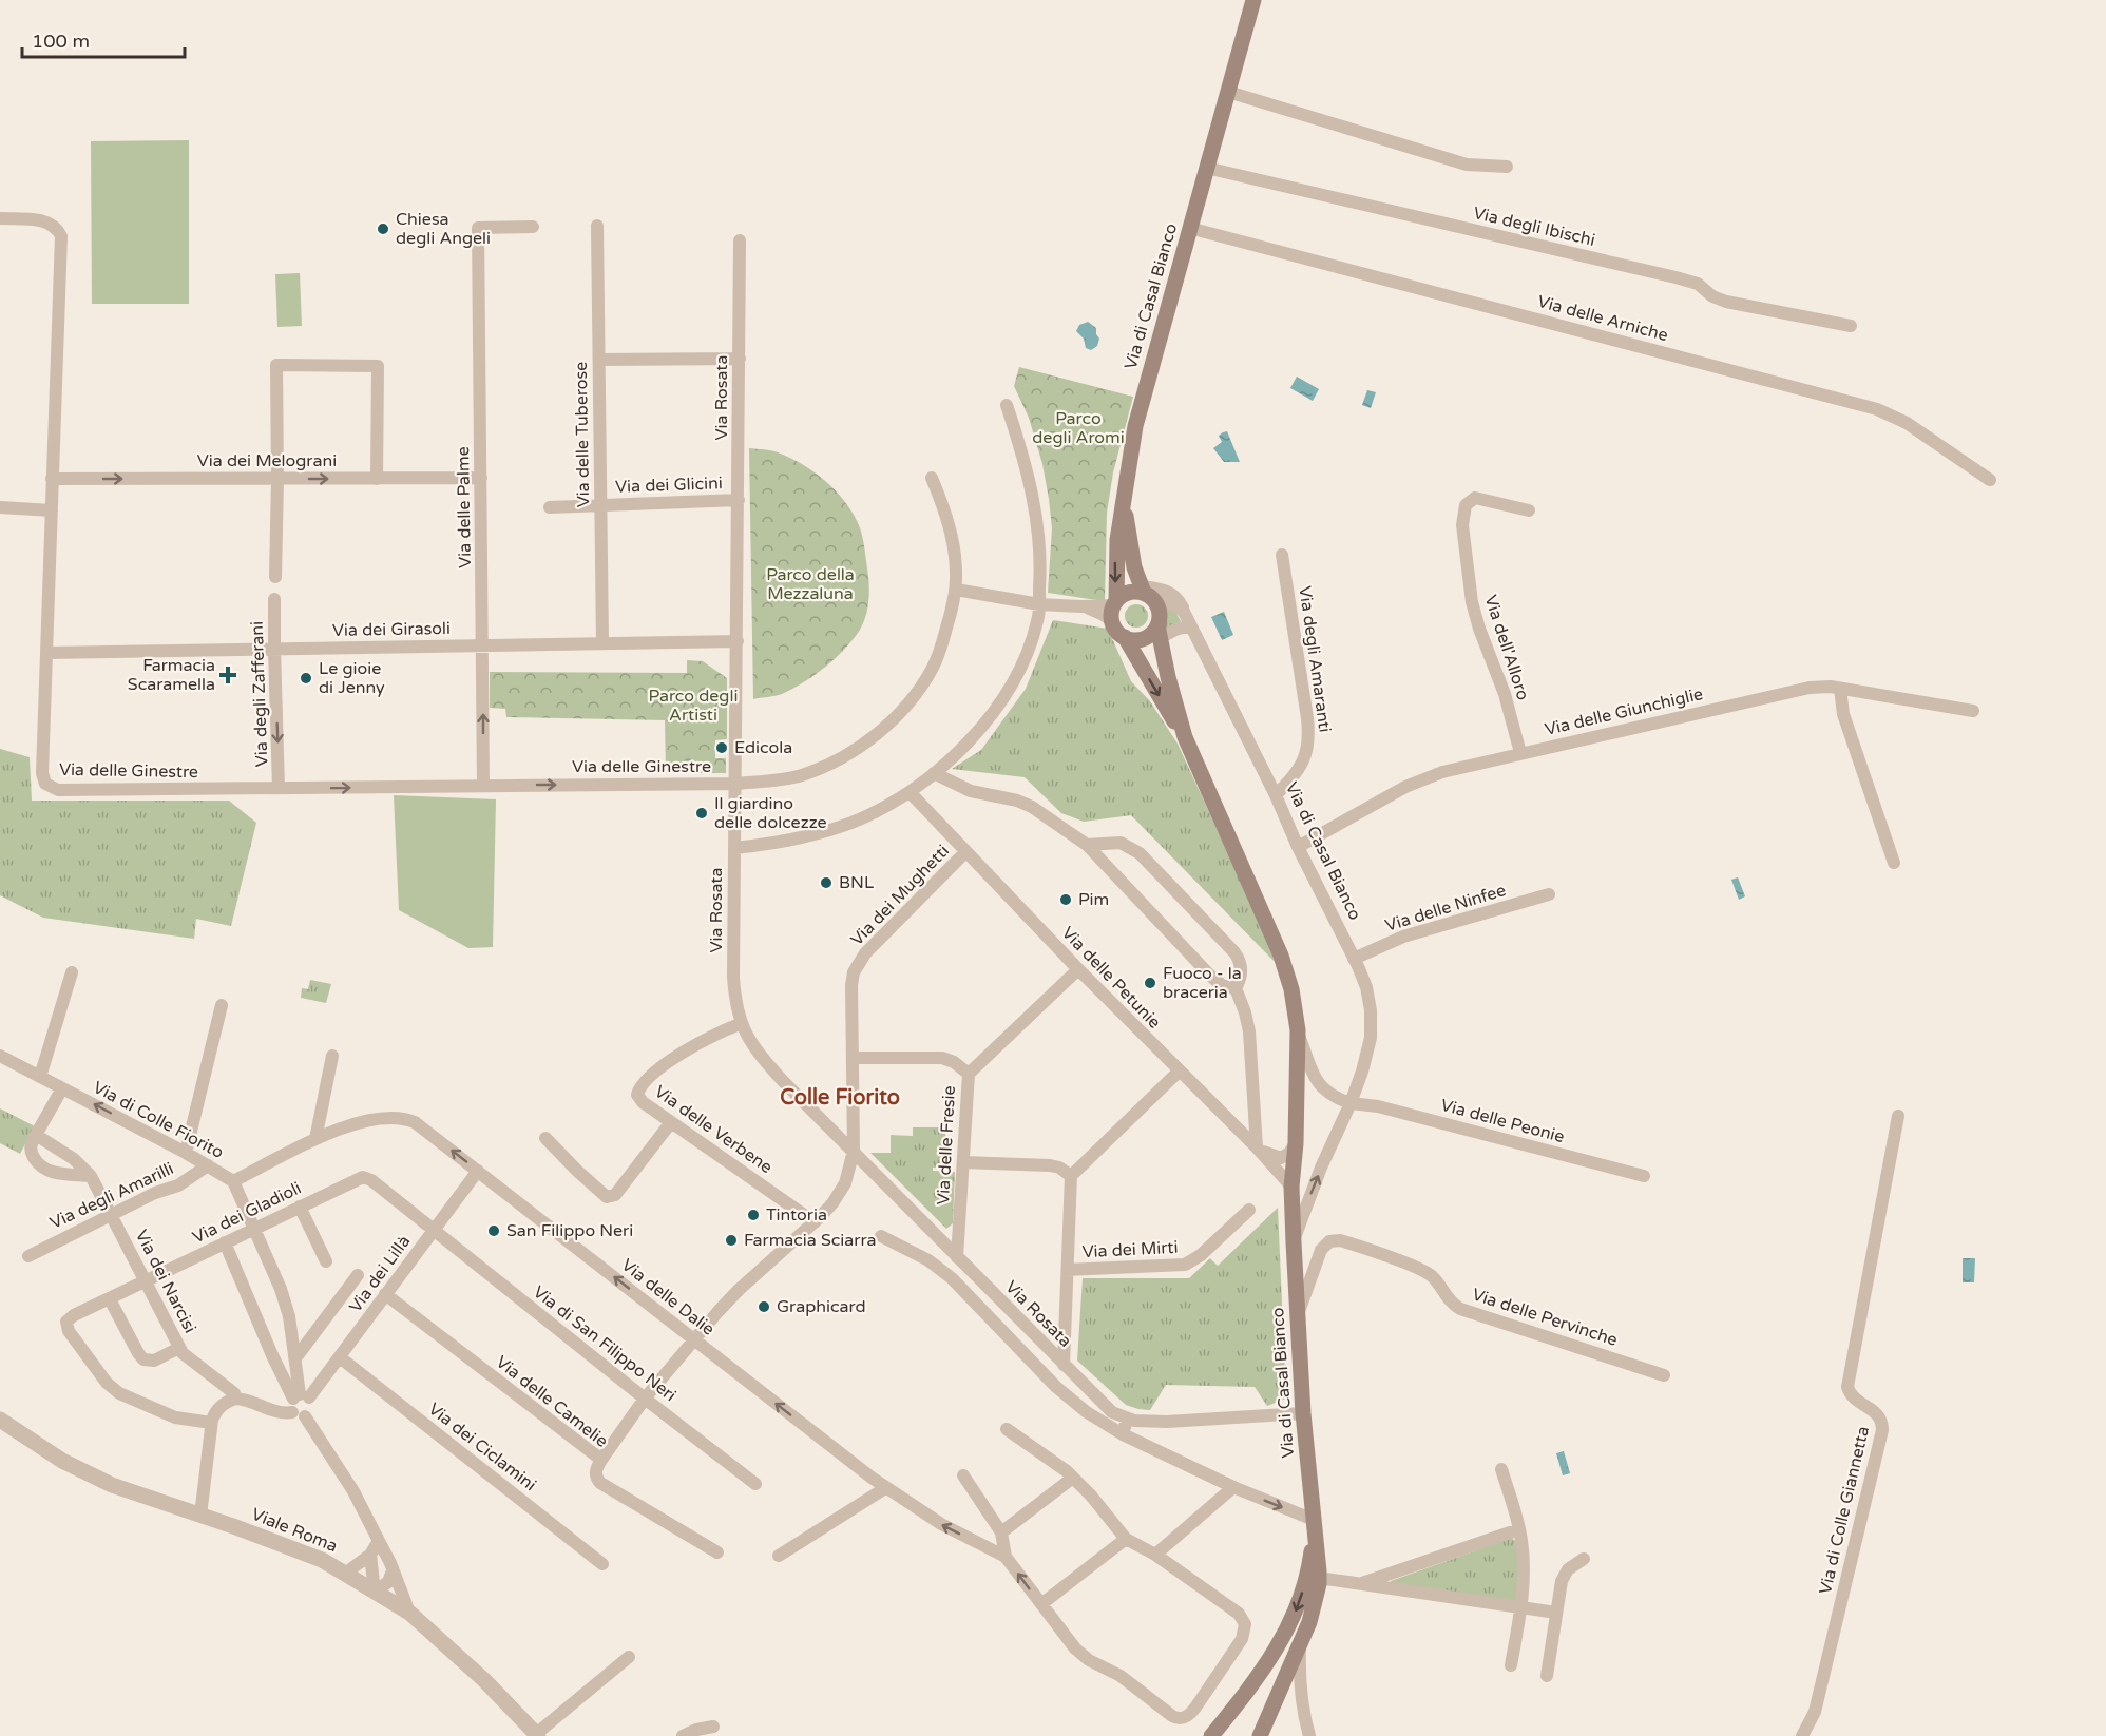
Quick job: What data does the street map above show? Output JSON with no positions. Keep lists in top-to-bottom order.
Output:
{
  "streets": {
    "main road": ["Via di Casal Bianco"],
    "street": [
      "Via degli Ibischi",
      "Via delle Arniche",
      "Via Rosata",
      "Via delle Tuberose",
      "Via dei Melograni",
      "Via dei Glicini",
      "Via delle Palme",
      "Via dei Girasoli",
      "Via dell'Alloro",
      "Via degli Amaranti",
      "Via degli Zafferani",
      "Via delle Giunchiglie",
      "Via delle Ginestre",
      "Via dei Mughetti",
      "Via delle Ninfee",
      "Via delle Petunie",
      "Via di Colle Fiorito",
      "Via delle Peonie",
      "Via delle Verbene",
      "Via delle Fresie",
      "Via degli Amarilli",
      "Via dei Gladioli",
      "Via dei Mirti",
      "Via dei Lillà",
      "Via dei Narcisi",
      "Via delle Dalie",
      "Via delle Pervinche",
      "Via di San Filippo Neri",
      "Via delle Camelie",
      "Via dei Ciclamini",
      "Via di Colle Giannetta",
      "Viale Roma"
    ]
  },
  "crossings": [
    ["Via degli Ibischi", "Via di Casal Bianco"],
    ["Via di Casal Bianco", "Via delle Arniche"],
    ["Via di Casal Bianco", "Via Rosata"],
    ["Via di Casal Bianco", "Via degli Amaranti"],
    ["Via di Casal Bianco", "Via delle Giunchiglie"],
    ["Via di Casal Bianco", "Via delle Ninfee"],
    ["Via di Casal Bianco", "Via delle Petunie"],
    ["Via di Casal Bianco", "Via delle Peonie"],
    ["Via di Casal Bianco", "Via delle Pervinche"],
    ["Via Rosata", "Via dei Glicini"],
    ["Via Rosata", "Via dei Girasoli"],
    ["Via Rosata", "Via delle Ginestre"],
    ["Via Rosata", "Via dei Mughetti"],
    ["Via Rosata", "Via delle Verbene"],
    ["Via Rosata", "Via delle Fresie"],
    ["Via delle Tuberose", "Via dei Glicini"],
    ["Via delle Tuberose", "Via dei Girasoli"],
    ["Via dei Melograni", "Via delle Palme"],
    ["Via dei Melograni", "Via delle Ginestre"],
    ["Via delle Palme", "Via dei Girasoli"],
    ["Via delle Palme", "Via delle Ginestre"],
    ["Via dei Girasoli", "Via degli Zafferani"],
    ["Via dei Girasoli", "Via delle Ginestre"],
    ["Via dell'Alloro", "Via delle Giunchiglie"],
    ["Via degli Zafferani", "Via delle Ginestre"],
    ["Via dei Mughetti", "Via delle Petunie"],
    ["Via dei Mughetti", "Via delle Verbene"],
    ["Via dei Mughetti", "Via delle Dalie"],
    ["Via dei Mughetti", "Via di San Filippo Neri"],
    ["Via dei Mughetti", "Via delle Camelie"],
    ["Via delle Petunie", "Via delle Fresie"],
    ["Via di Colle Fiorito", "Via degli Amarilli"],
    ["Via di Colle Fiorito", "Via dei Gladioli"],
    ["Via di Colle Fiorito", "Via dei Lillà"],
    ["Via di Colle Fiorito", "Via delle Dalie"],
    ["Via degli Amarilli", "Via dei Narcisi"],
    ["Via dei Gladioli", "Via dei Lillà"],
    ["Via dei Gladioli", "Via dei Narcisi"],
    ["Via dei Gladioli", "Via di San Filippo Neri"],
    ["Via dei Lillà", "Via delle Dalie"],
    ["Via dei Lillà", "Via di San Filippo Neri"],
    ["Via dei Lillà", "Via delle Camelie"],
    ["Via dei Lillà", "Via dei Ciclamini"]
  ],
  "one_way": ["Via dei Melograni", "Via degli Zafferani", "Via delle Dalie"],
  "districts": ["Colle Fiorito"],
  "parks": ["Parco degli Aromi", "Parco della Mezzaluna", "Parco degli Artisti"],
  "places": {
    "other": [
      "Chiesa degli Angeli",
      "Le gioie di Jenny",
      "Edicola",
      "Il giardino delle dolcezze",
      "BNL",
      "Pim",
      "Fuoco - la braceria",
      "Tintoria",
      "San Filippo Neri",
      "Farmacia Sciarra",
      "Graphicard"
    ],
    "health": ["Farmacia Scaramella"]
  },
  "scale_bar": "100 m"
}
